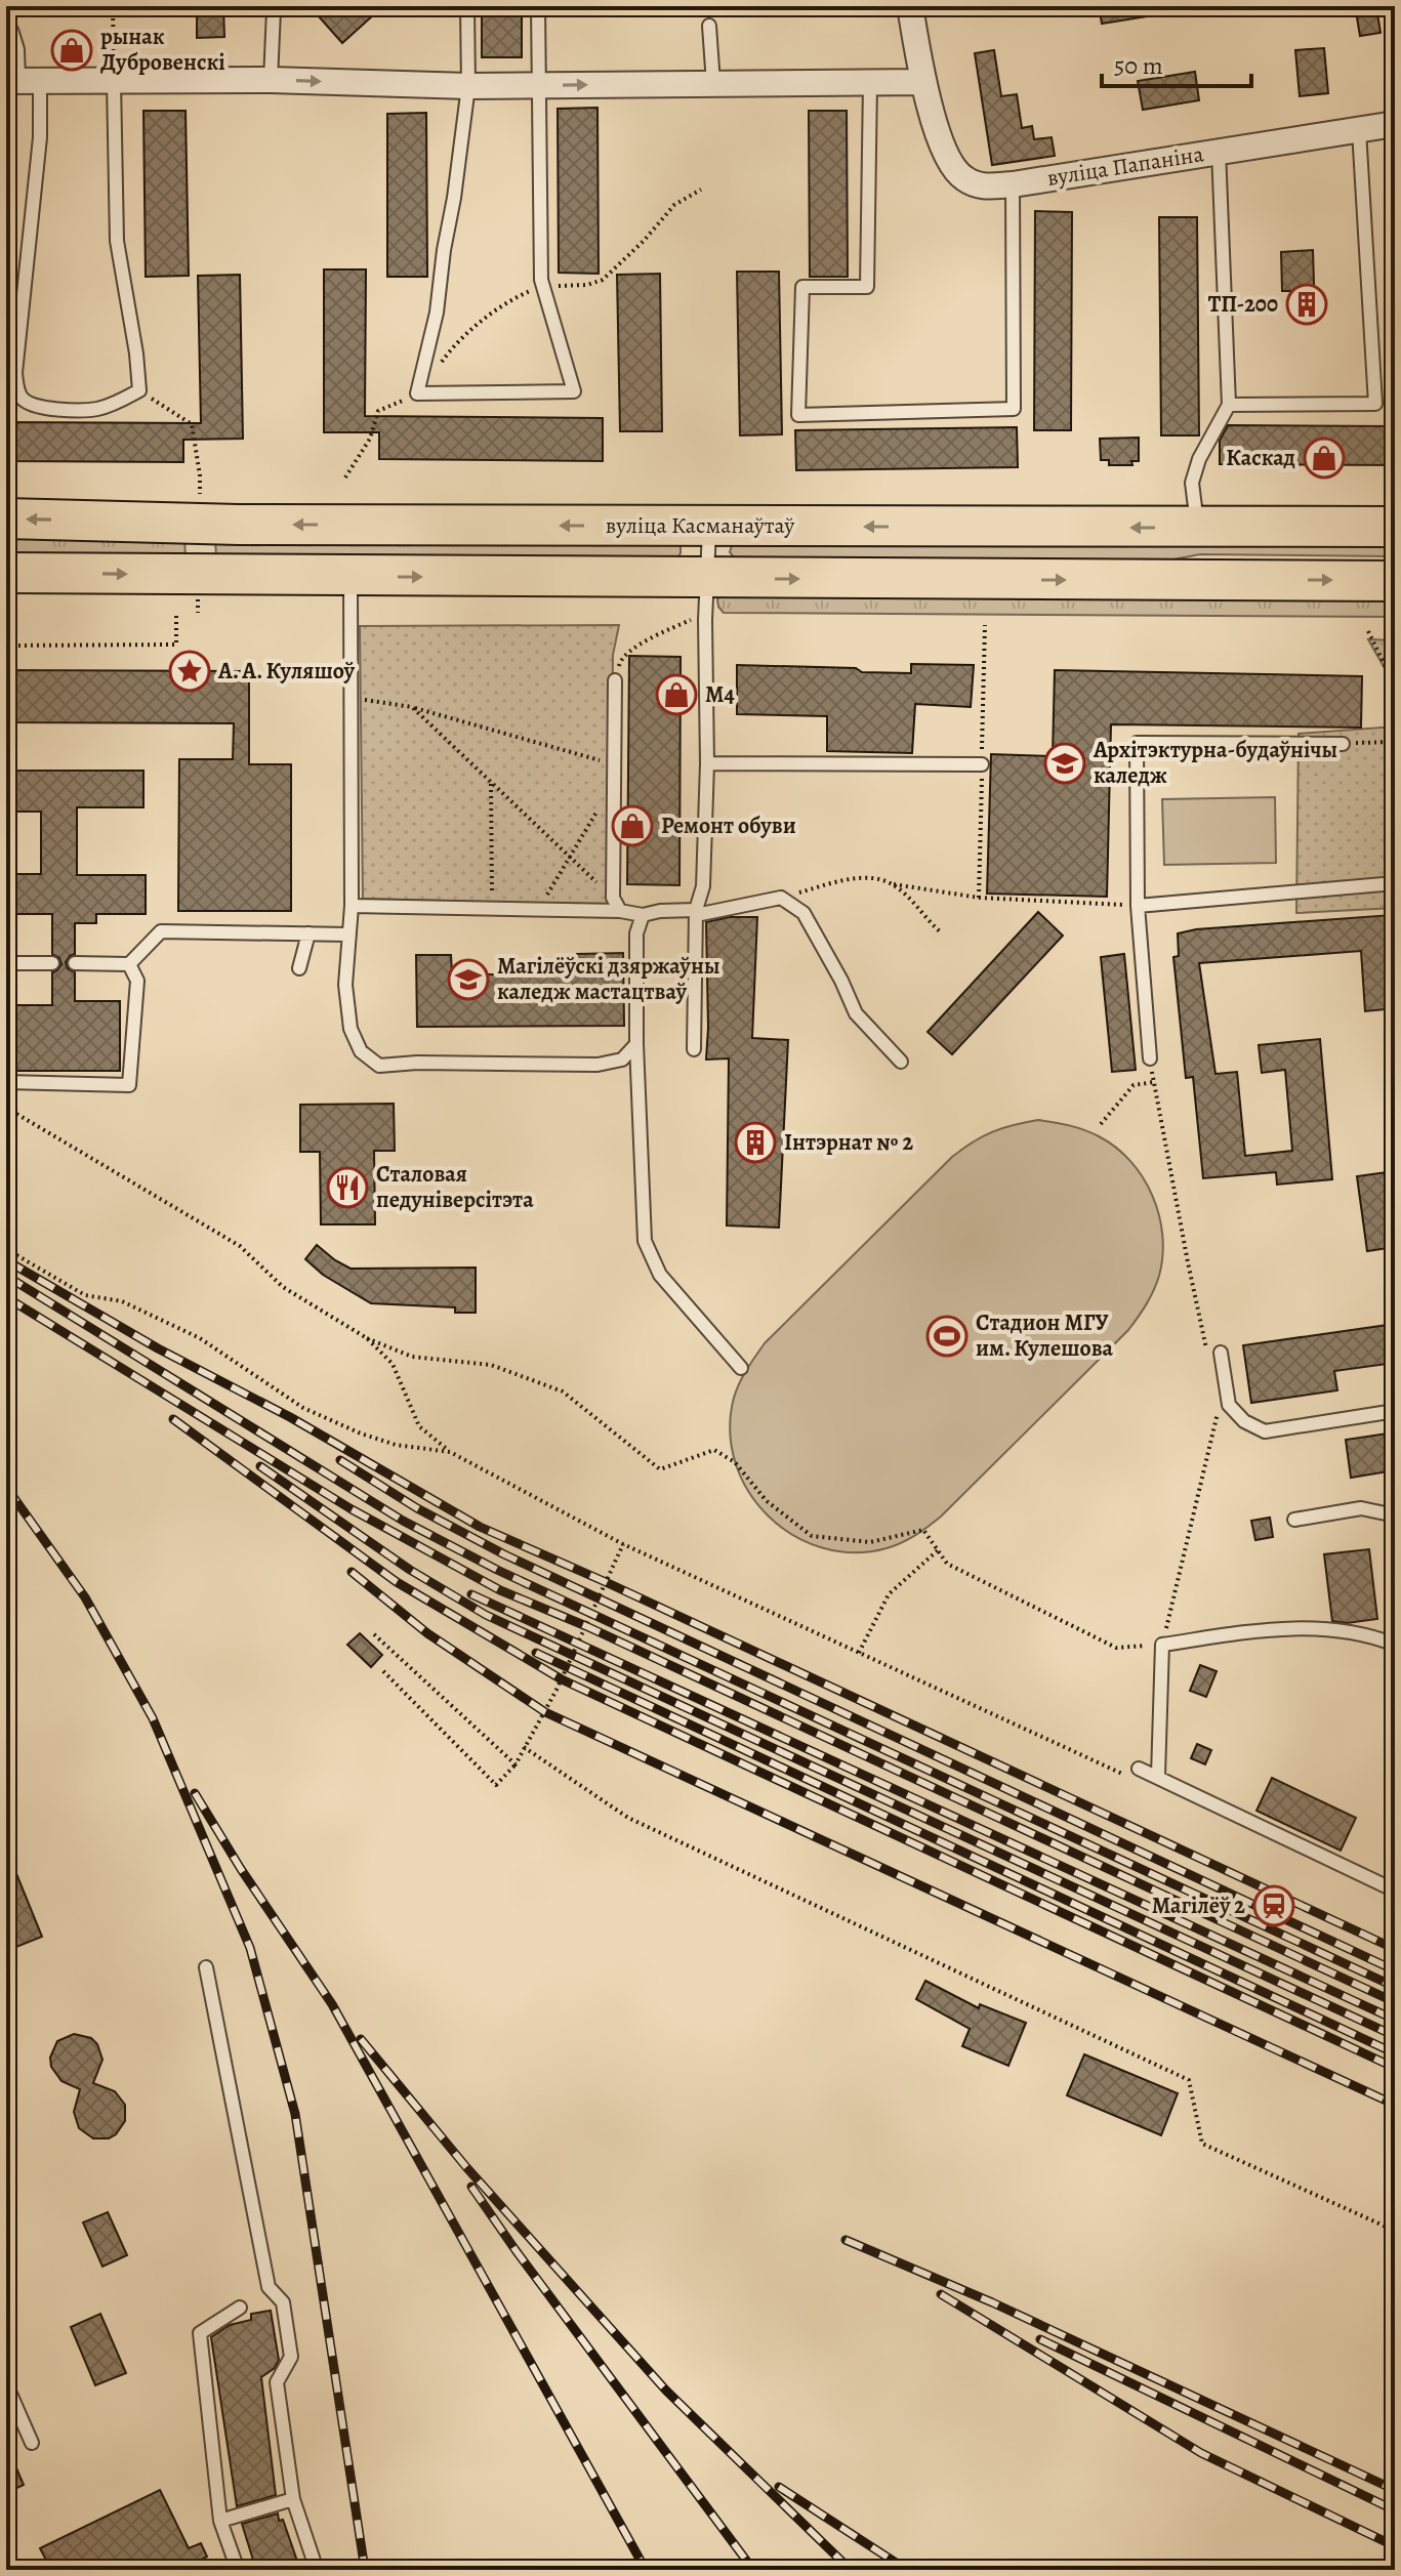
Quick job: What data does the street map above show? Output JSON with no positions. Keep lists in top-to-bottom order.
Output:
{
  "streets": {
    "main road": ["вуліца Касманаўтаў"],
    "street": ["вуліца Папаніна"]
  },
  "places": {
    "shop": [
      "рынак Дубровенскі",
      "Каскад",
      "M4",
      "Ремонт обуви"
    ],
    "building": ["ТП-200", "Інтэрнат № 2"],
    "place": ["А. А. Куляшоў"],
    "school or university": ["Архітэктурна-будаўнічы каледж", "Магілёўскі дзяржаўны каледж мастацтваў"],
    "restaurant": ["Сталовая педуніверсітэта"],
    "sports": ["Стадион МГУ им. Кулешова"],
    "station": ["Магілёў 2"]
  },
  "scale_bar": "50 m"
}
